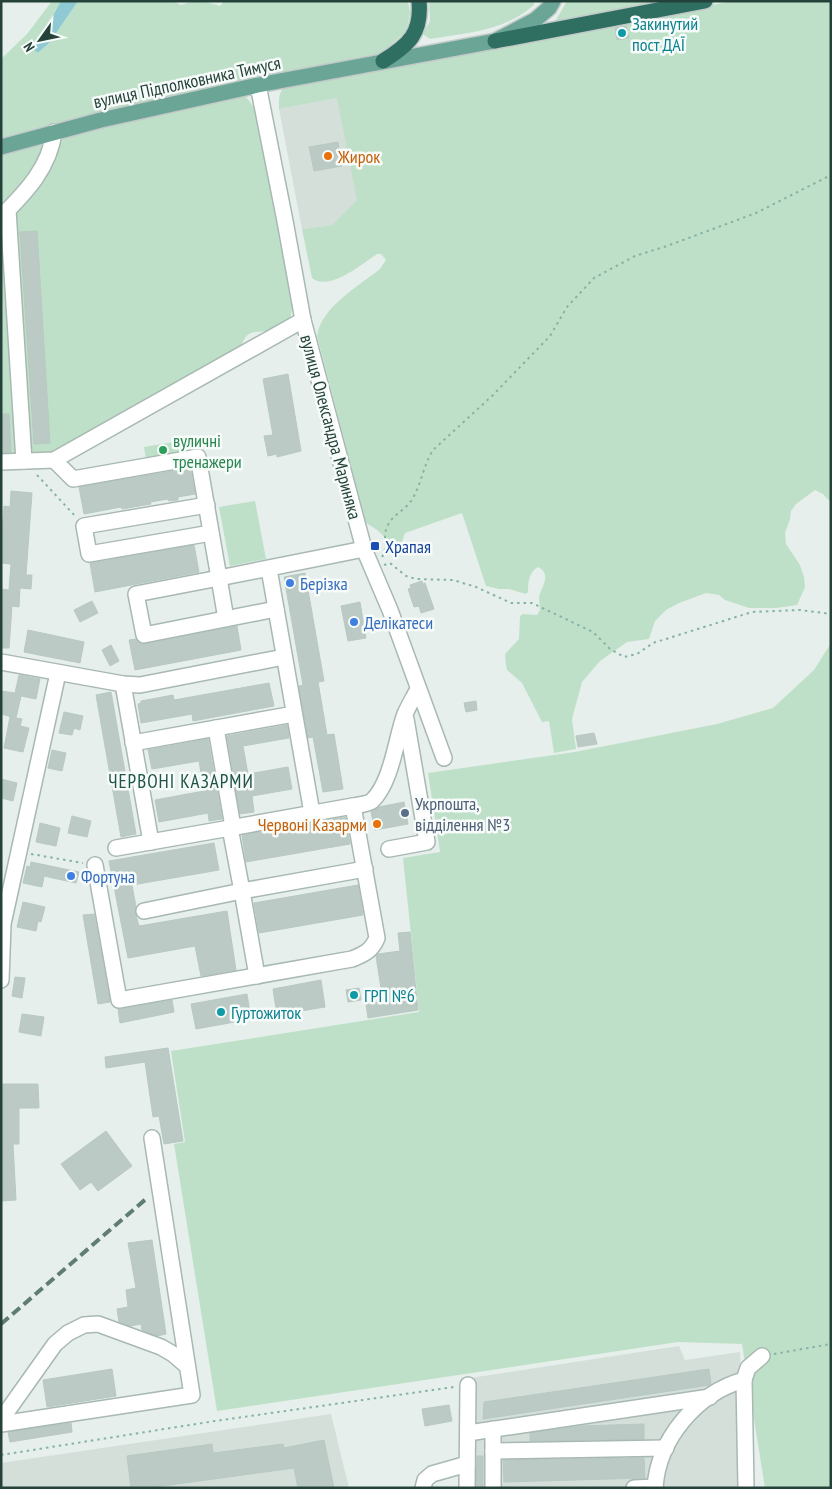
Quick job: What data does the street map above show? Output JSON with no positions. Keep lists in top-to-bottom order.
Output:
{
  "streets": {
    "main road": ["вулиця Підполковника Тимуся"],
    "street": ["вулиця Олександра Мариняка"]
  },
  "crossings": [
    ["вулиця Підполковника Тимуся", "вулиця Олександра Мариняка"]
  ],
  "districts": ["ЧЕРВОНІ КАЗАРМИ"],
  "places": {
    "other": [
      "Закинутий пост ДАЇ",
      "Жирок",
      "вуличні тренажери",
      "Берізка",
      "Делікатеси",
      "Укрпошта, відділення №3",
      "Червоні Казарми",
      "Фортуна",
      "ГРП №6",
      "Гуртожиток"
    ],
    "transit": ["Храпая"]
  },
  "north": "bottom left"
}
